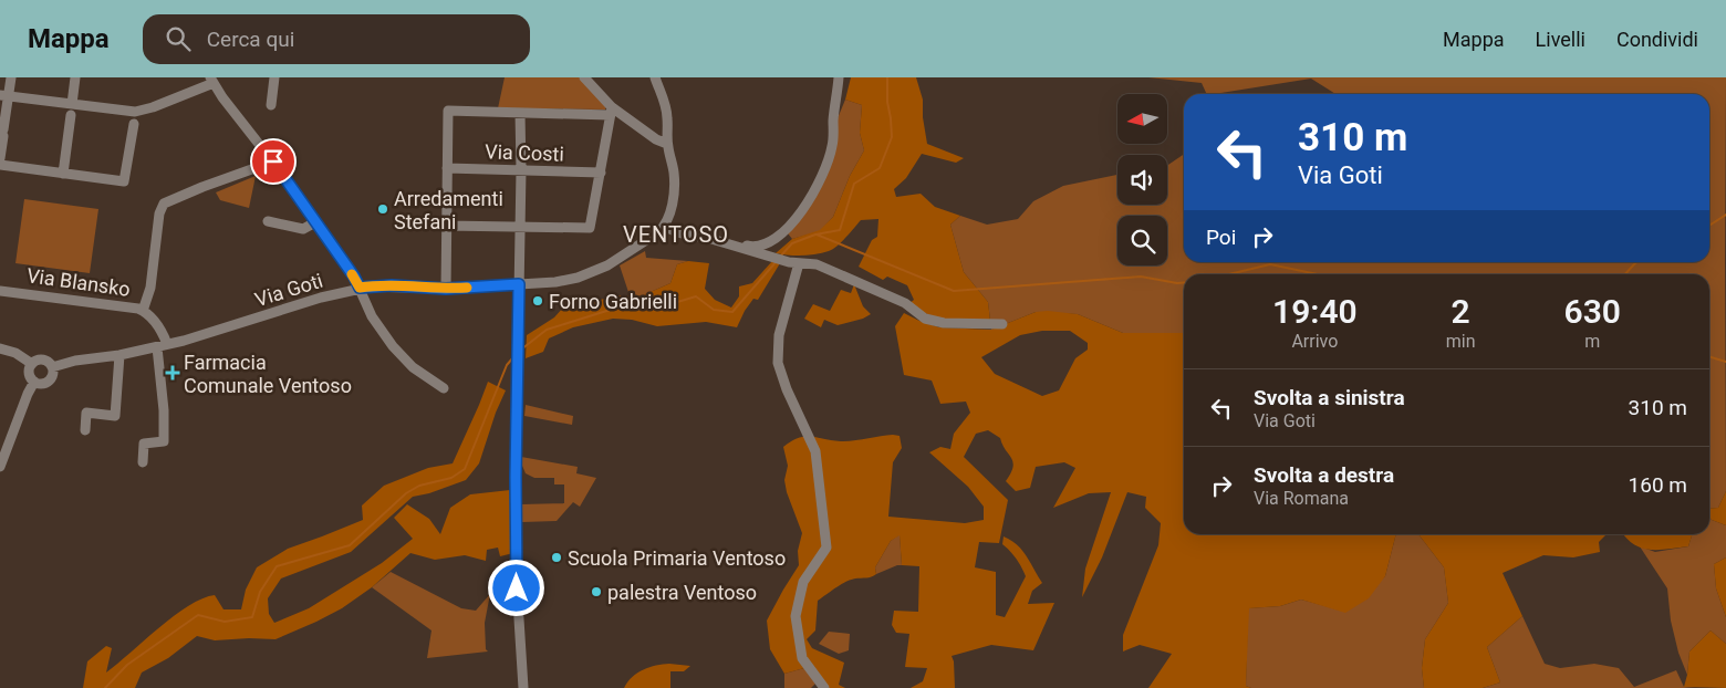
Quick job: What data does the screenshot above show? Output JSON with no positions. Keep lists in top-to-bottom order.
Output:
{
  "streets": {
    "street": ["Via Costi", "Via Blansko", "Via Goti"]
  },
  "crossings": [
    ["Via Blansko", "Via Goti"]
  ],
  "districts": ["VENTOSO"],
  "places": {
    "other": [
      "Arredamenti Stefani",
      "Forno Gabrielli",
      "Scuola Primaria Ventoso",
      "palestra Ventoso"
    ],
    "health": ["Farmacia Comunale Ventoso"]
  },
  "north": "left",
  "page": {
    "header": "Mappa",
    "search": "Cerca qui",
    "nav": ["Mappa", "Livelli", "Condividi"],
    "turn": ["310 m", "Via Goti"],
    "then": "Poi",
    "eta": [
      "19:40",
      "Arrivo",
      "2",
      "min",
      "630",
      "m"
    ],
    "list": [
      {
        "name": "Svolta a sinistra",
        "note": "Via Goti",
        "value": "310 m"
      },
      {
        "name": "Svolta a destra",
        "note": "Via Romana",
        "value": "160 m"
      }
    ]
  }
}
